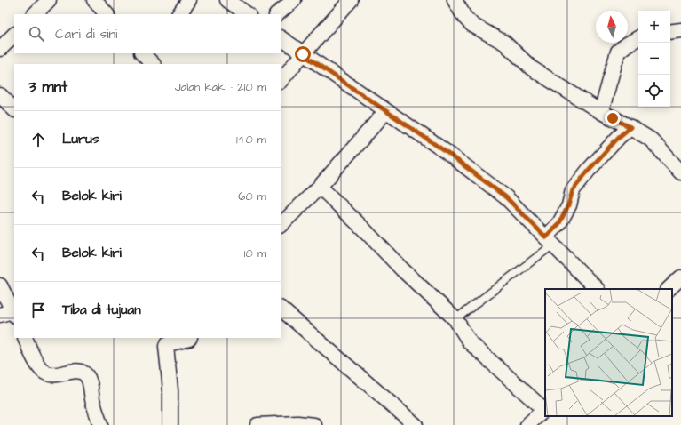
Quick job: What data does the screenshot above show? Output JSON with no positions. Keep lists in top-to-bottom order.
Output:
{
  "north": "top",
  "page": {
    "map_buttons": ["+", "−"],
    "search": "Cari di sini",
    "heading": ["3 mnt", "Jalan kaki · 210 m"],
    "list": [
      ["Lurus", "140 m"],
      ["Belok kiri", "60 m"],
      ["Belok kiri", "10 m"],
      "Tiba di tujuan"
    ]
  }
}
